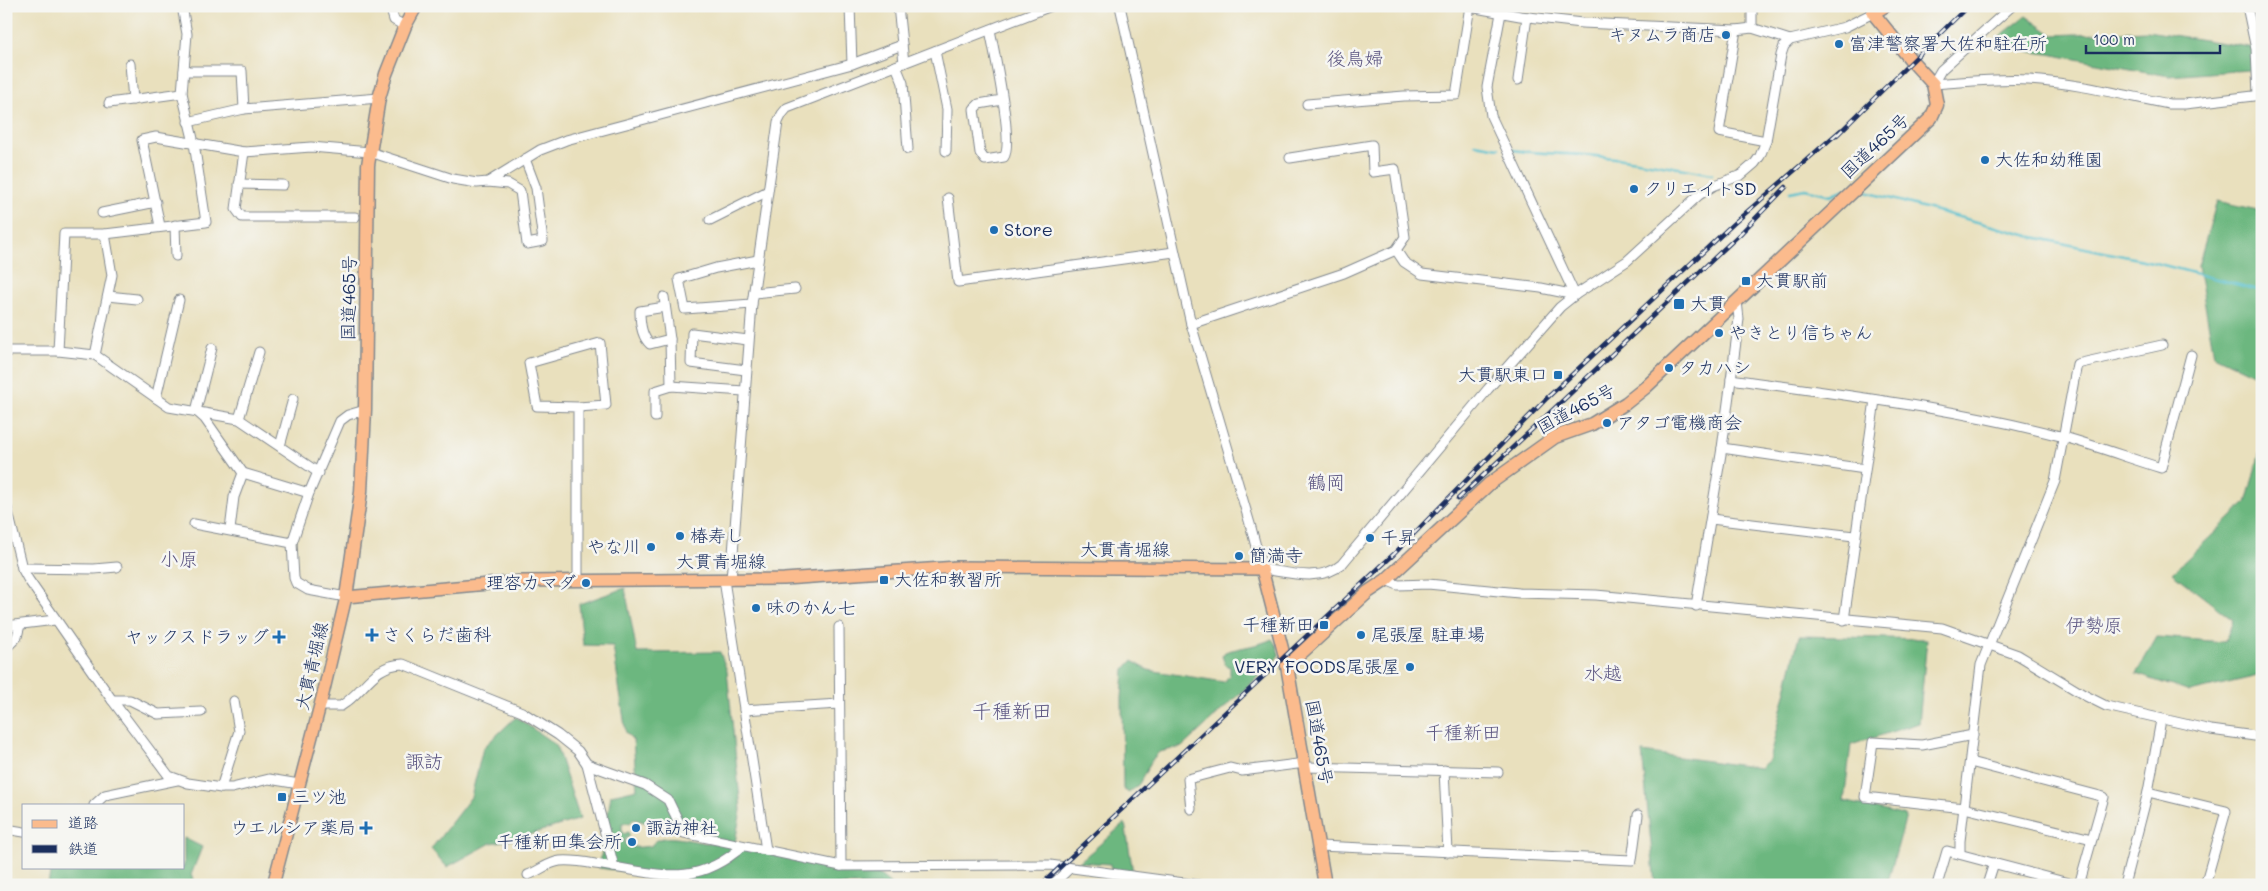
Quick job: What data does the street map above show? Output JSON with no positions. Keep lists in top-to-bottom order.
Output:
{
  "streets": {
    "highway": ["国道465号"],
    "main road": ["大貫青堀線"]
  },
  "crossings": [
    ["国道465号", "大貫青堀線"]
  ],
  "districts": [
    "後鳥婦",
    "鶴岡",
    "小原",
    "伊勢原",
    "水越",
    "千種新田",
    "千種新田",
    "諏訪"
  ],
  "places": {
    "other": [
      "キヌムラ商店",
      "富津警察署大佐和駐在所",
      "大佐和幼稚園",
      "クリエイトSD",
      "Store",
      "やきとり信ちゃん",
      "タカハシ",
      "アタゴ電機商会",
      "椿寿し",
      "千昇",
      "やな川",
      "簡満寺",
      "理容カマダ",
      "味のかん七",
      "尾張屋 駐車場",
      "VERY FOODS尾張屋",
      "諏訪神社",
      "千種新田集会所"
    ],
    "transit": [
      "大貫駅前",
      "大貫",
      "大貫駅東口",
      "大佐和教習所",
      "千種新田",
      "三ツ池"
    ],
    "health": ["さくらだ歯科", "ヤックスドラッグ", "ウエルシア薬局"]
  },
  "legend": ["道路", "鉄道"],
  "scale_bar": "100 m"
}
